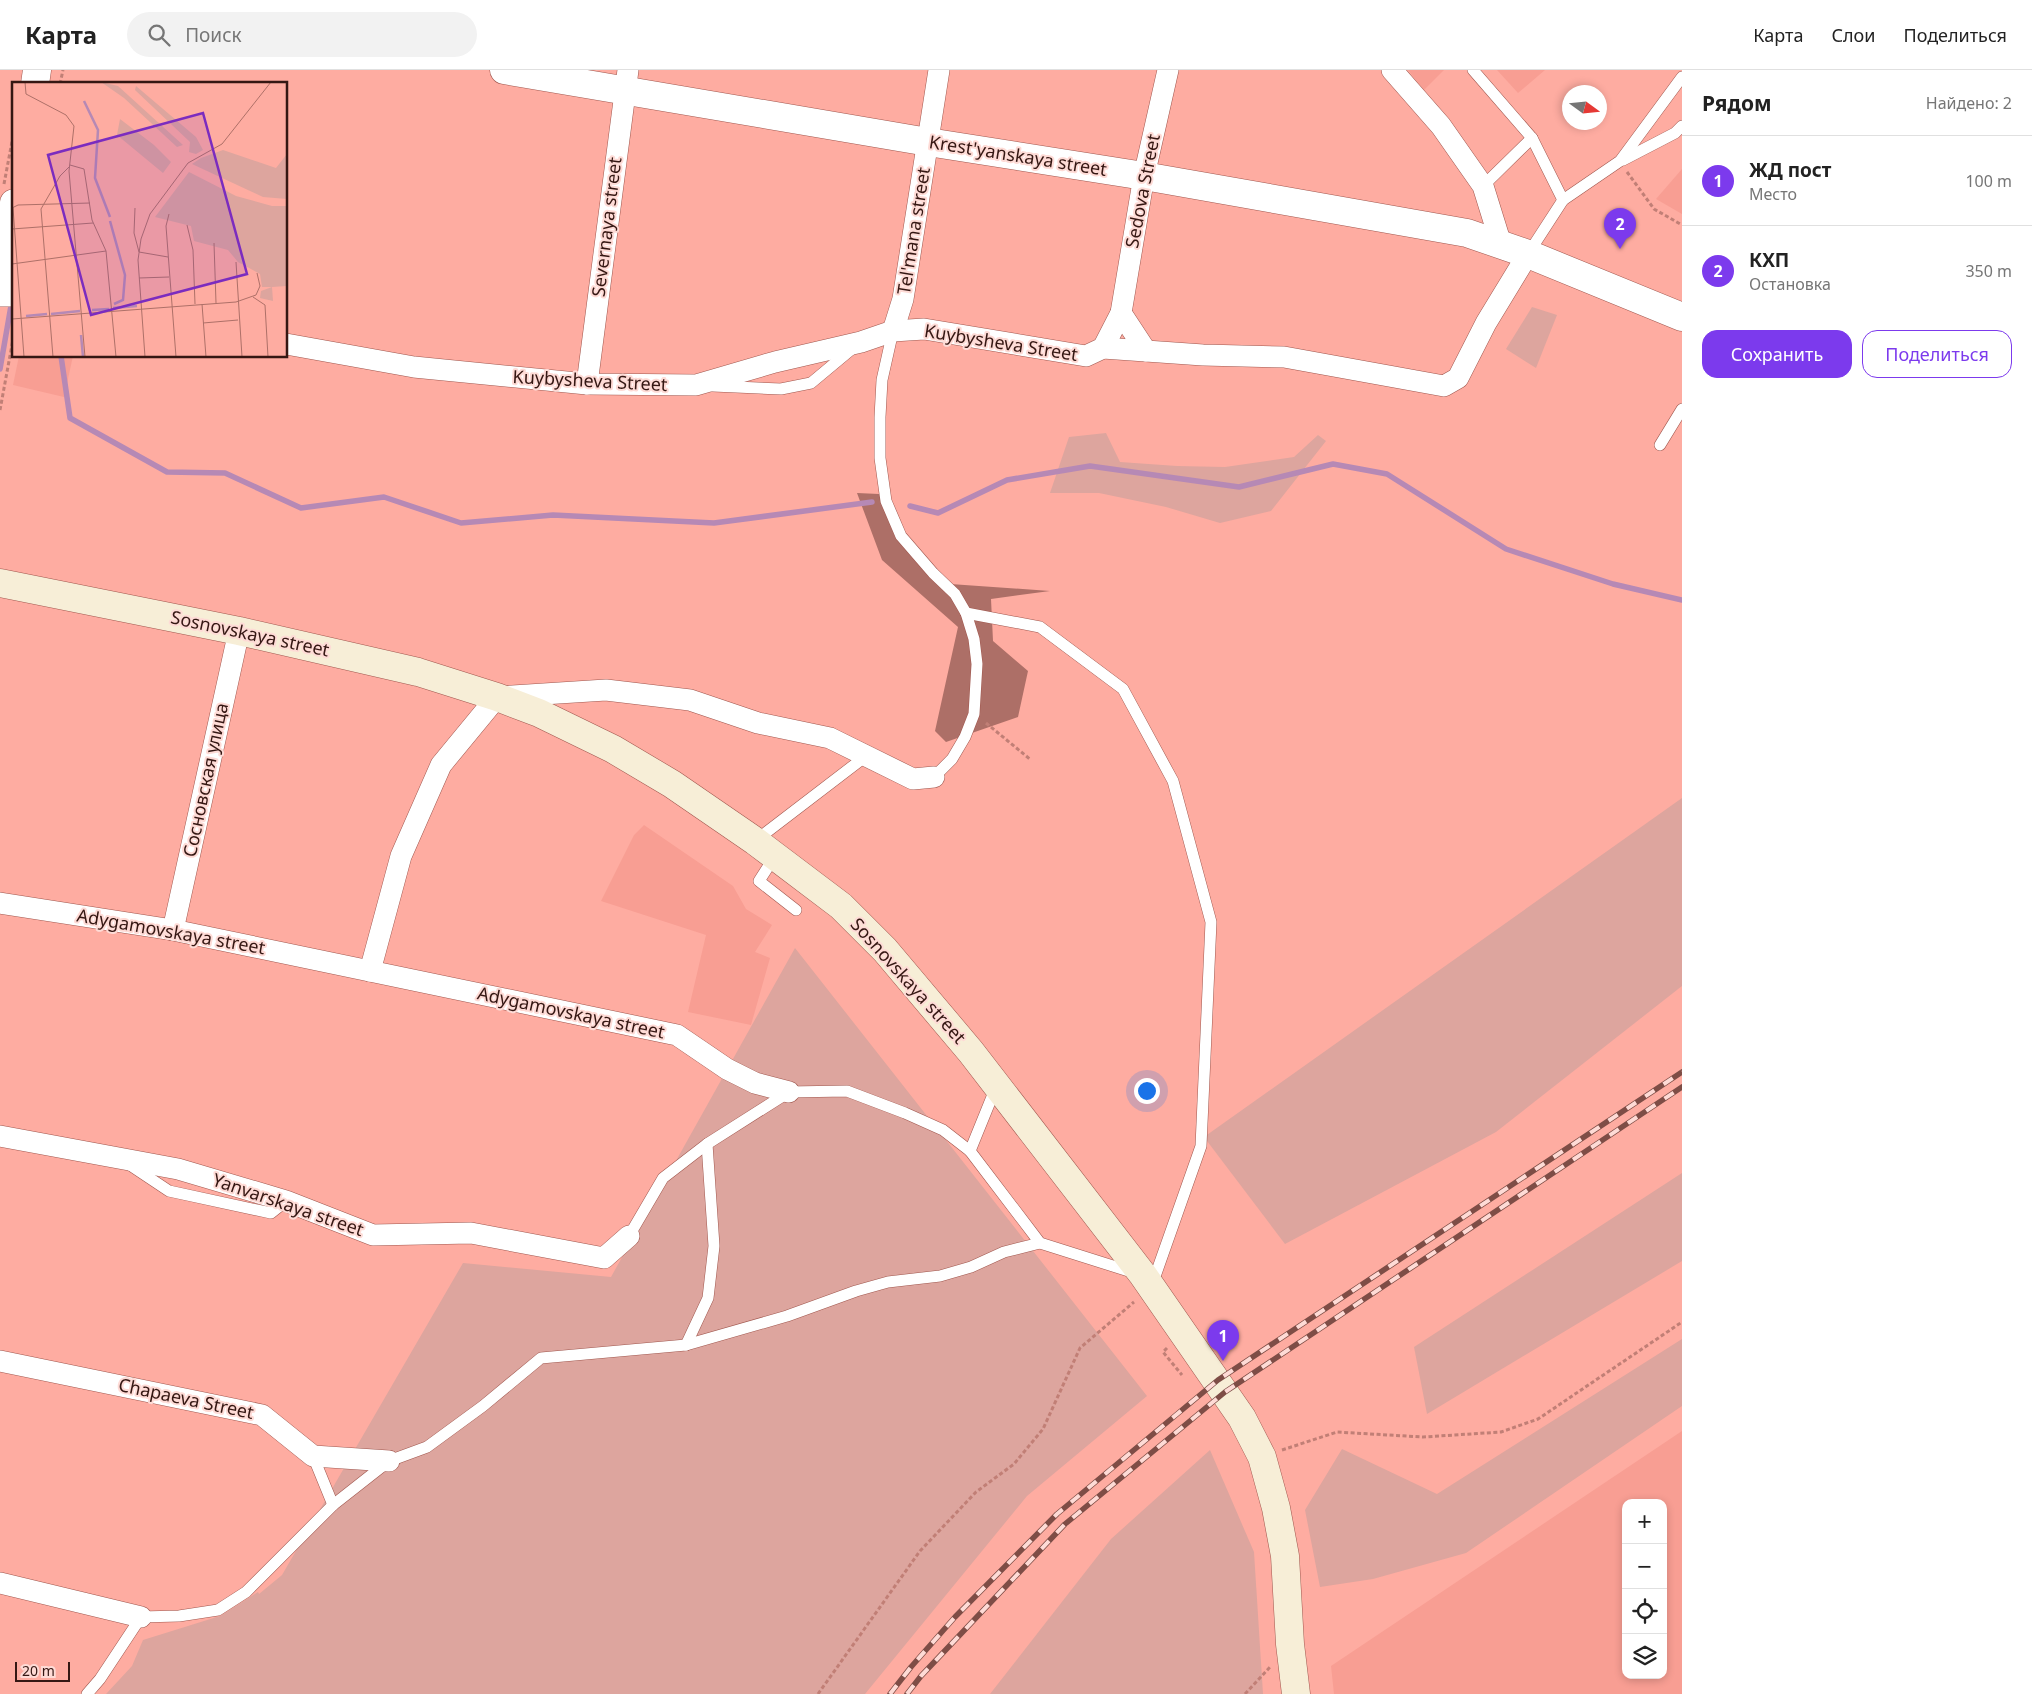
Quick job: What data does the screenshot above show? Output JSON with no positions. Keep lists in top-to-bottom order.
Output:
{
  "streets": {
    "main road": ["Sosnovskaya street"],
    "street": [
      "Krest'yanskaya street",
      "Sedova Street",
      "Severnaya street",
      "Tel'mana street",
      "Kuybysheva Street",
      "Сосновская улица",
      "Adygamovskaya street",
      "Yanvarskaya street",
      "Chapaeva Street"
    ]
  },
  "crossings": [
    ["Krest'yanskaya street", "Sedova Street"],
    ["Krest'yanskaya street", "Severnaya street"],
    ["Krest'yanskaya street", "Tel'mana street"],
    ["Krest'yanskaya street", "Kuybysheva Street"],
    ["Sedova Street", "Kuybysheva Street"],
    ["Severnaya street", "Kuybysheva Street"],
    ["Tel'mana street", "Kuybysheva Street"],
    ["Sosnovskaya street", "Сосновская улица"],
    ["Сосновская улица", "Adygamovskaya street"]
  ],
  "scale_bar": "20 m",
  "north": "right",
  "page": {
    "header": "Карта",
    "search": "Поиск",
    "nav": ["Карта", "Слои", "Поделиться"],
    "heading": ["Рядом", "Найдено: 2"],
    "list": [
      {
        "mark": "1",
        "name": "ЖД пост",
        "note": "Место",
        "value": "100 m"
      },
      {
        "mark": "2",
        "name": "КХП",
        "note": "Остановка",
        "value": "350 m"
      }
    ],
    "pins": ["2", "1"],
    "buttons": ["Сохранить", "Поделиться"],
    "map_buttons": ["+", "−"],
    "scale": "20 m"
  }
}
